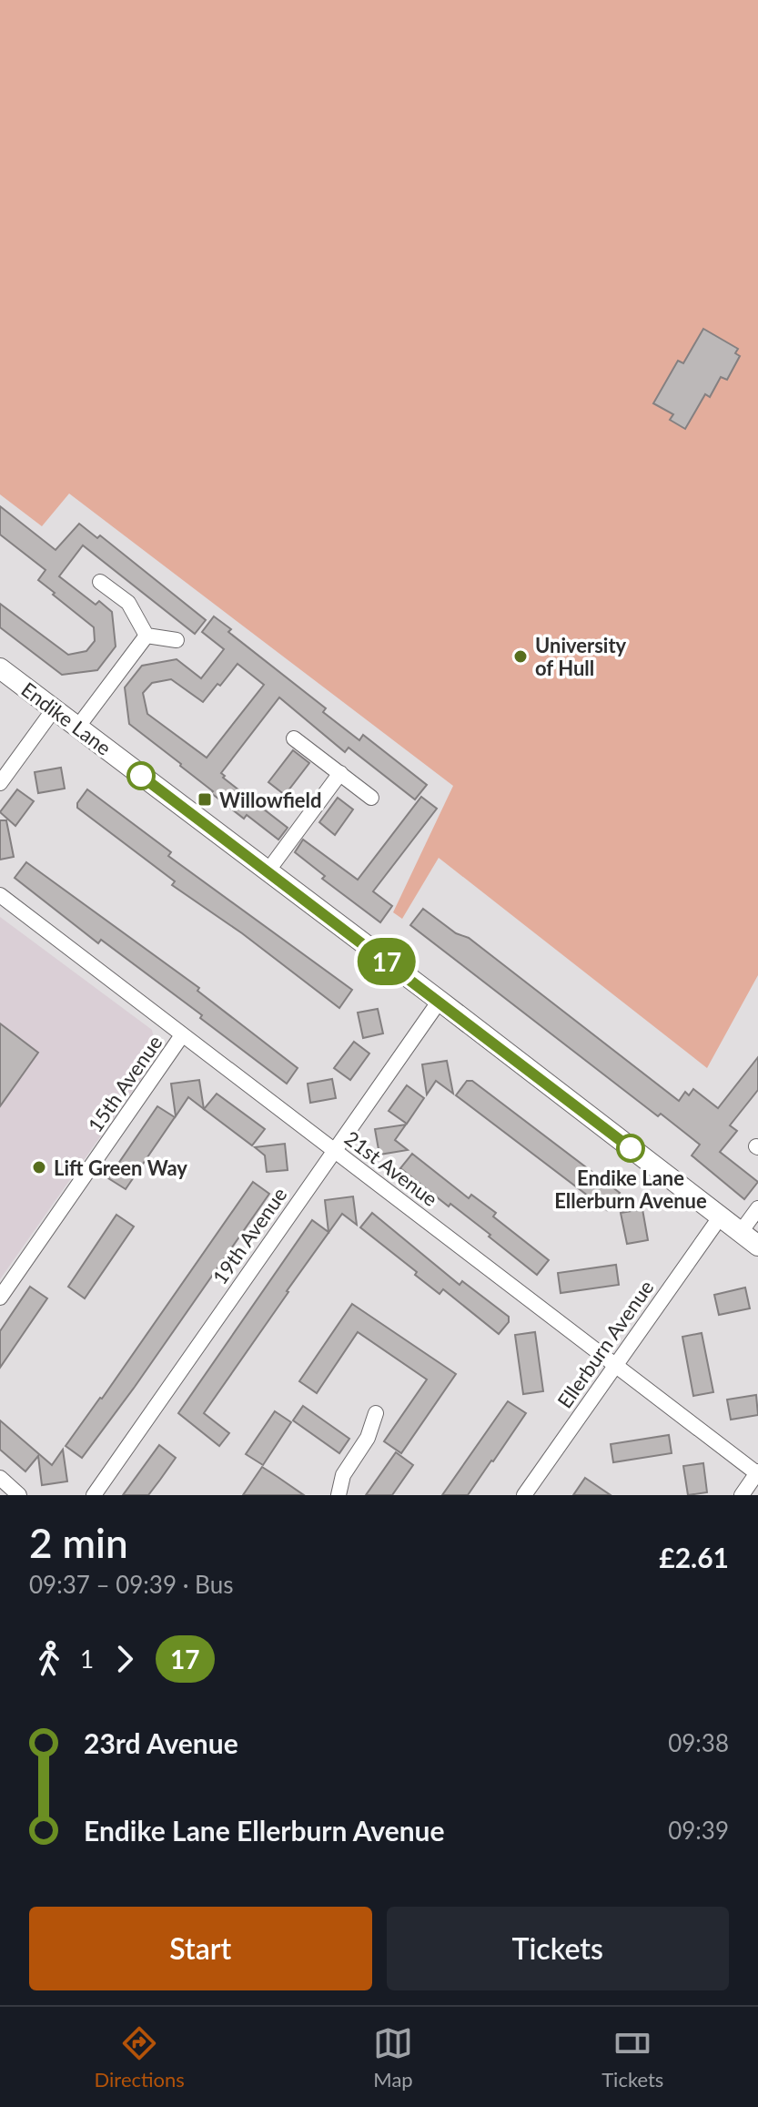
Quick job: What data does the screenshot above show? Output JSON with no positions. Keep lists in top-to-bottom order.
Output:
{
  "streets": {
    "street": [
      "Endike Lane",
      "15th Avenue",
      "21st Avenue",
      "19th Avenue",
      "Ellerburn Avenue"
    ]
  },
  "crossings": [
    ["Endike Lane", "19th Avenue"],
    ["Endike Lane", "Ellerburn Avenue"],
    ["15th Avenue", "21st Avenue"],
    ["21st Avenue", "19th Avenue"],
    ["21st Avenue", "Ellerburn Avenue"]
  ],
  "places": {
    "other": ["University of Hull", "Endike Lane Ellerburn Avenue", "Lift Green Way"],
    "transit": ["Willowfield"]
  },
  "lines": ["bus line 17"],
  "page": {
    "on_map": "17",
    "heading": ["2 min", "09:37 – 09:39 · Bus", "£2.61"],
    "legs": ["1", "17"],
    "list": [
      {
        "name": "23rd Avenue",
        "value": "09:38"
      },
      {
        "name": "Endike Lane Ellerburn Avenue",
        "value": "09:39"
      }
    ],
    "buttons": ["Start", "Tickets"],
    "tabs": ["Directions", "Map", "Tickets"]
  }
}
